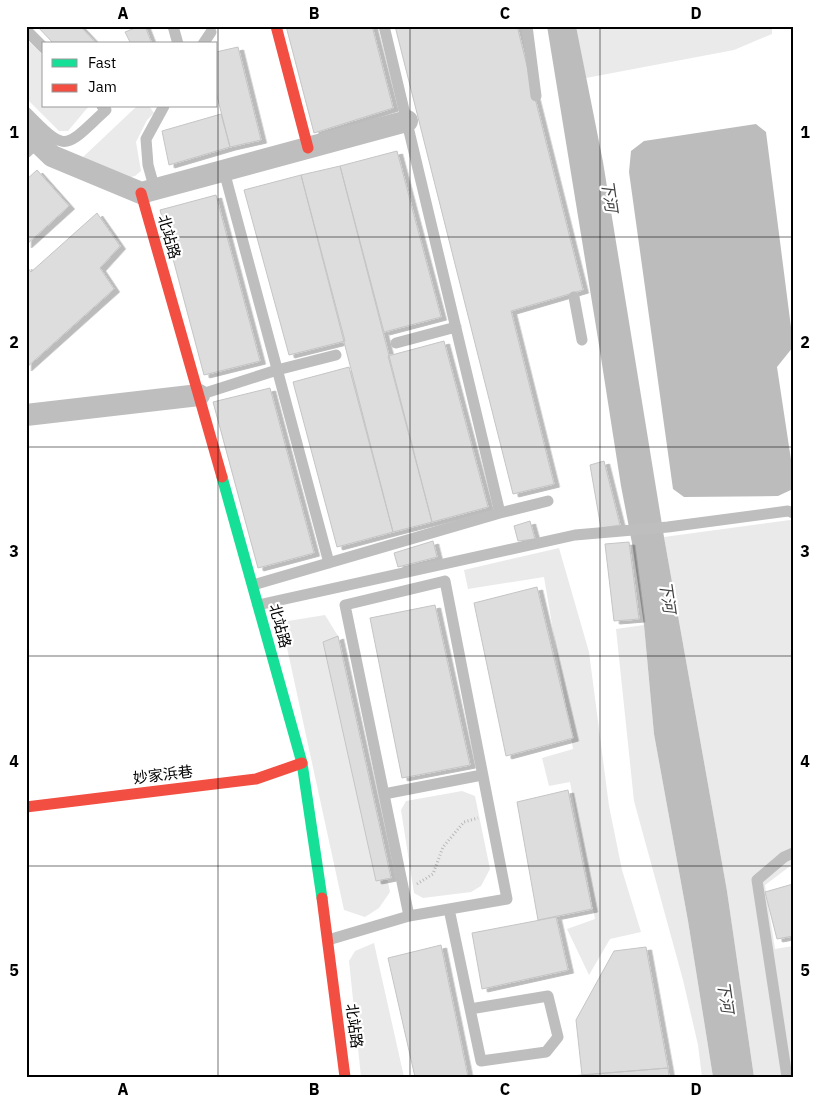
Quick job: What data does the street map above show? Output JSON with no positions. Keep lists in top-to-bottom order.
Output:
{
  "streets": {
    "street": ["北站路", "妙家浜巷"]
  },
  "crossings": [
    ["北站路", "妙家浜巷"]
  ],
  "water": ["下河"],
  "legend": ["Fast", "Jam"],
  "grid": {
    "columns": [
      "A",
      "B",
      "C",
      "D"
    ],
    "rows": [
      "1",
      "2",
      "3",
      "4",
      "5"
    ]
  }
}
